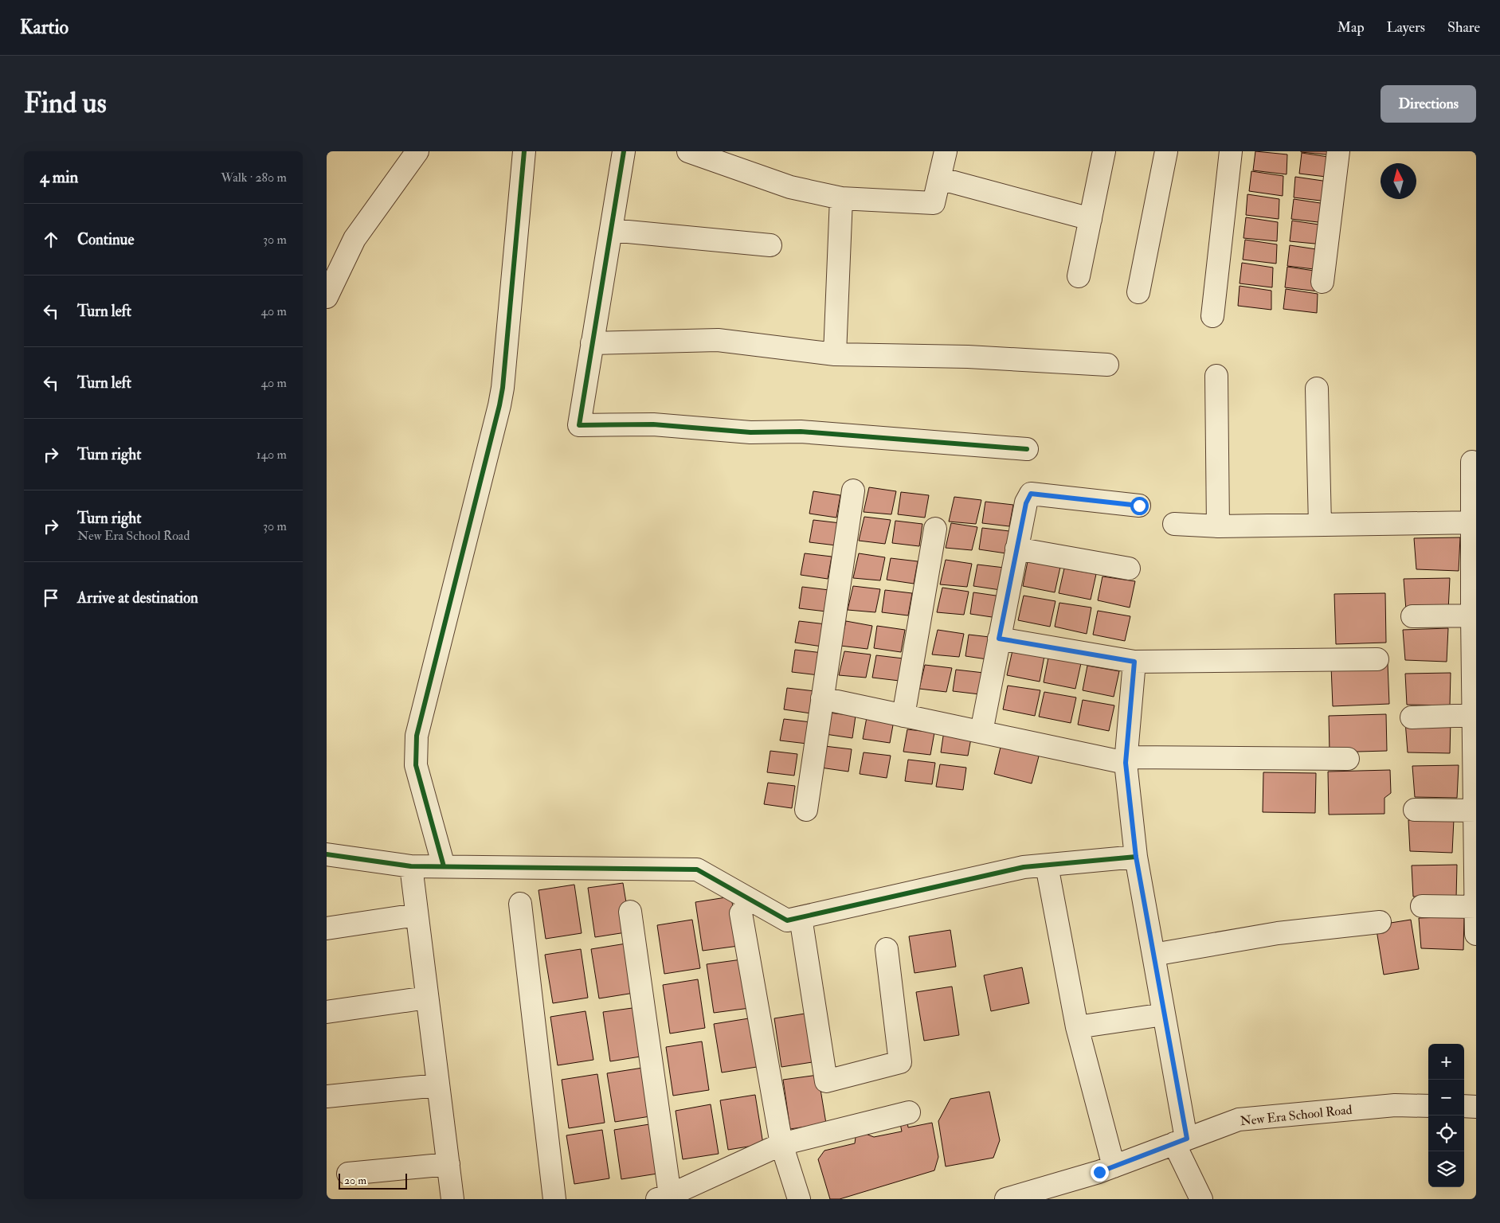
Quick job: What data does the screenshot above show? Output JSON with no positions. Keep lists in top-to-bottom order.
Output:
{
  "streets": {
    "street": ["New Era School Road"]
  },
  "scale_bar": "20 m",
  "north": "top",
  "page": {
    "header": "Kartio",
    "nav": ["Map", "Layers", "Share"],
    "buttons": "Directions",
    "title": "Find us",
    "heading": ["4 min", "Walk · 280 m"],
    "list": [
      ["Continue", "30 m"],
      ["Turn left", "40 m"],
      ["Turn left", "40 m"],
      ["Turn right", "140 m"],
      ["Turn right", "New Era School Road", "30 m"],
      "Arrive at destination"
    ],
    "map_buttons": ["+", "−"],
    "scale": "20 m"
  }
}
